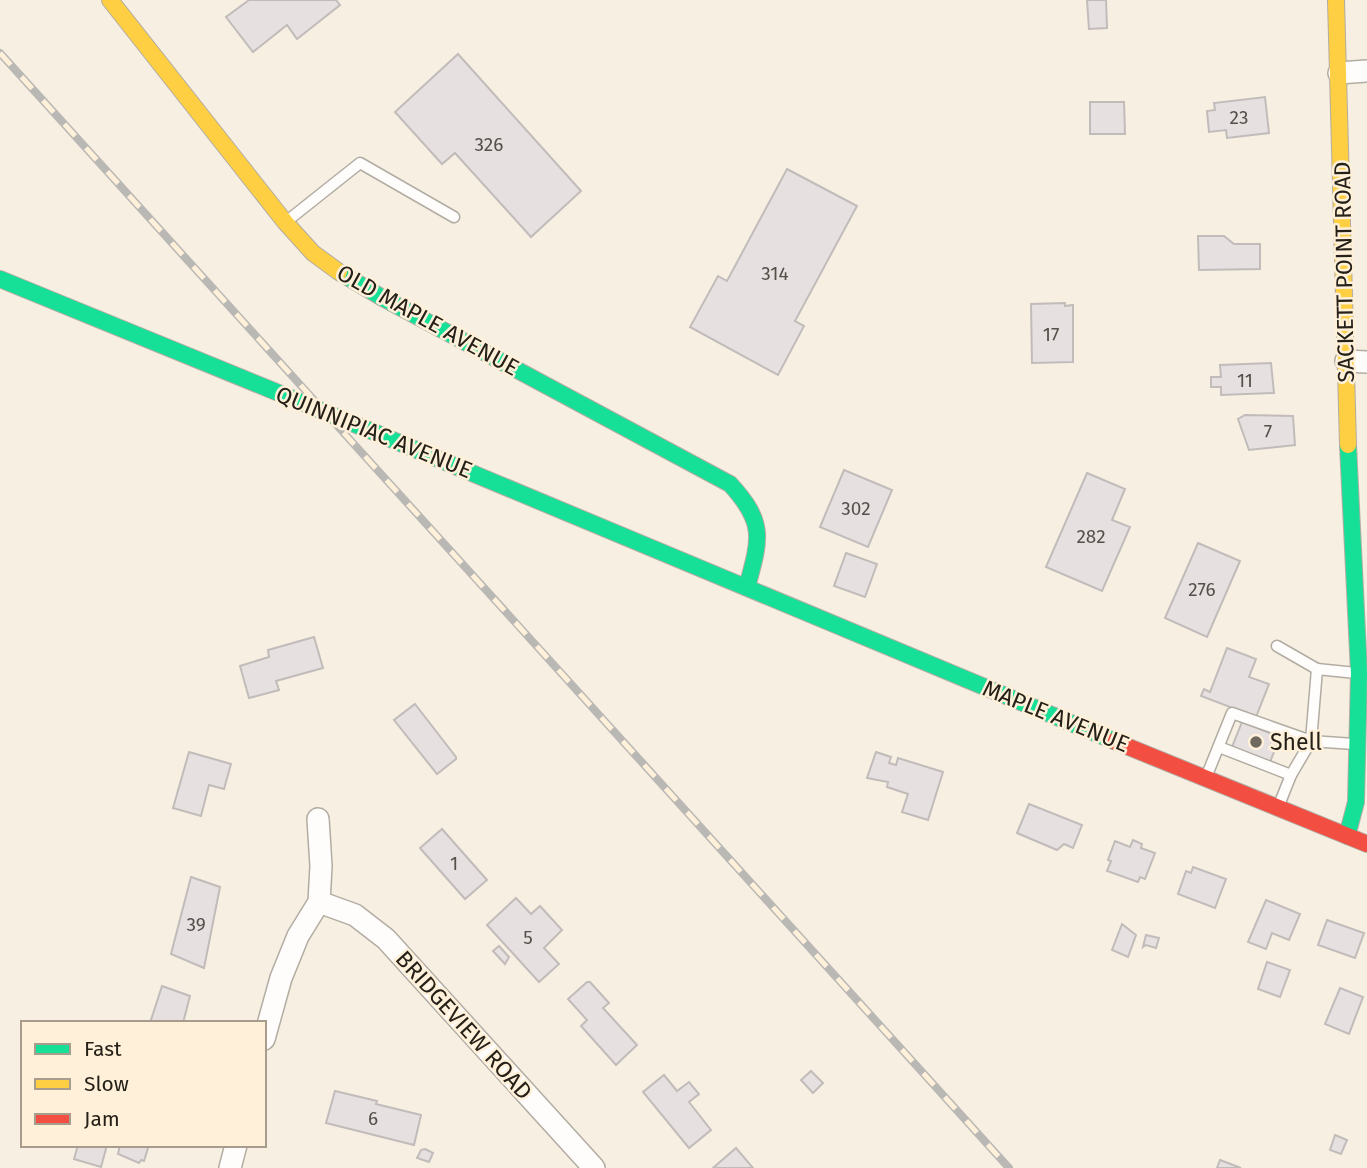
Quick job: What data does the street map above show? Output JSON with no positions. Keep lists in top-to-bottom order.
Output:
{
  "streets": {
    "street": [
      "SACKETT POINT ROAD",
      "OLD MAPLE AVENUE",
      "QUINNIPIAC AVENUE",
      "MAPLE AVENUE",
      "BRIDGEVIEW ROAD"
    ]
  },
  "crossings": [
    ["SACKETT POINT ROAD", "MAPLE AVENUE"],
    ["OLD MAPLE AVENUE", "QUINNIPIAC AVENUE"],
    ["OLD MAPLE AVENUE", "MAPLE AVENUE"],
    ["QUINNIPIAC AVENUE", "MAPLE AVENUE"]
  ],
  "places": ["Shell"],
  "house_numbers": [
    "23",
    "326",
    "314",
    "17",
    "11",
    "7",
    "302",
    "282",
    "276",
    "1",
    "39",
    "5",
    "6"
  ],
  "legend": ["Fast", "Slow", "Jam"]
}
